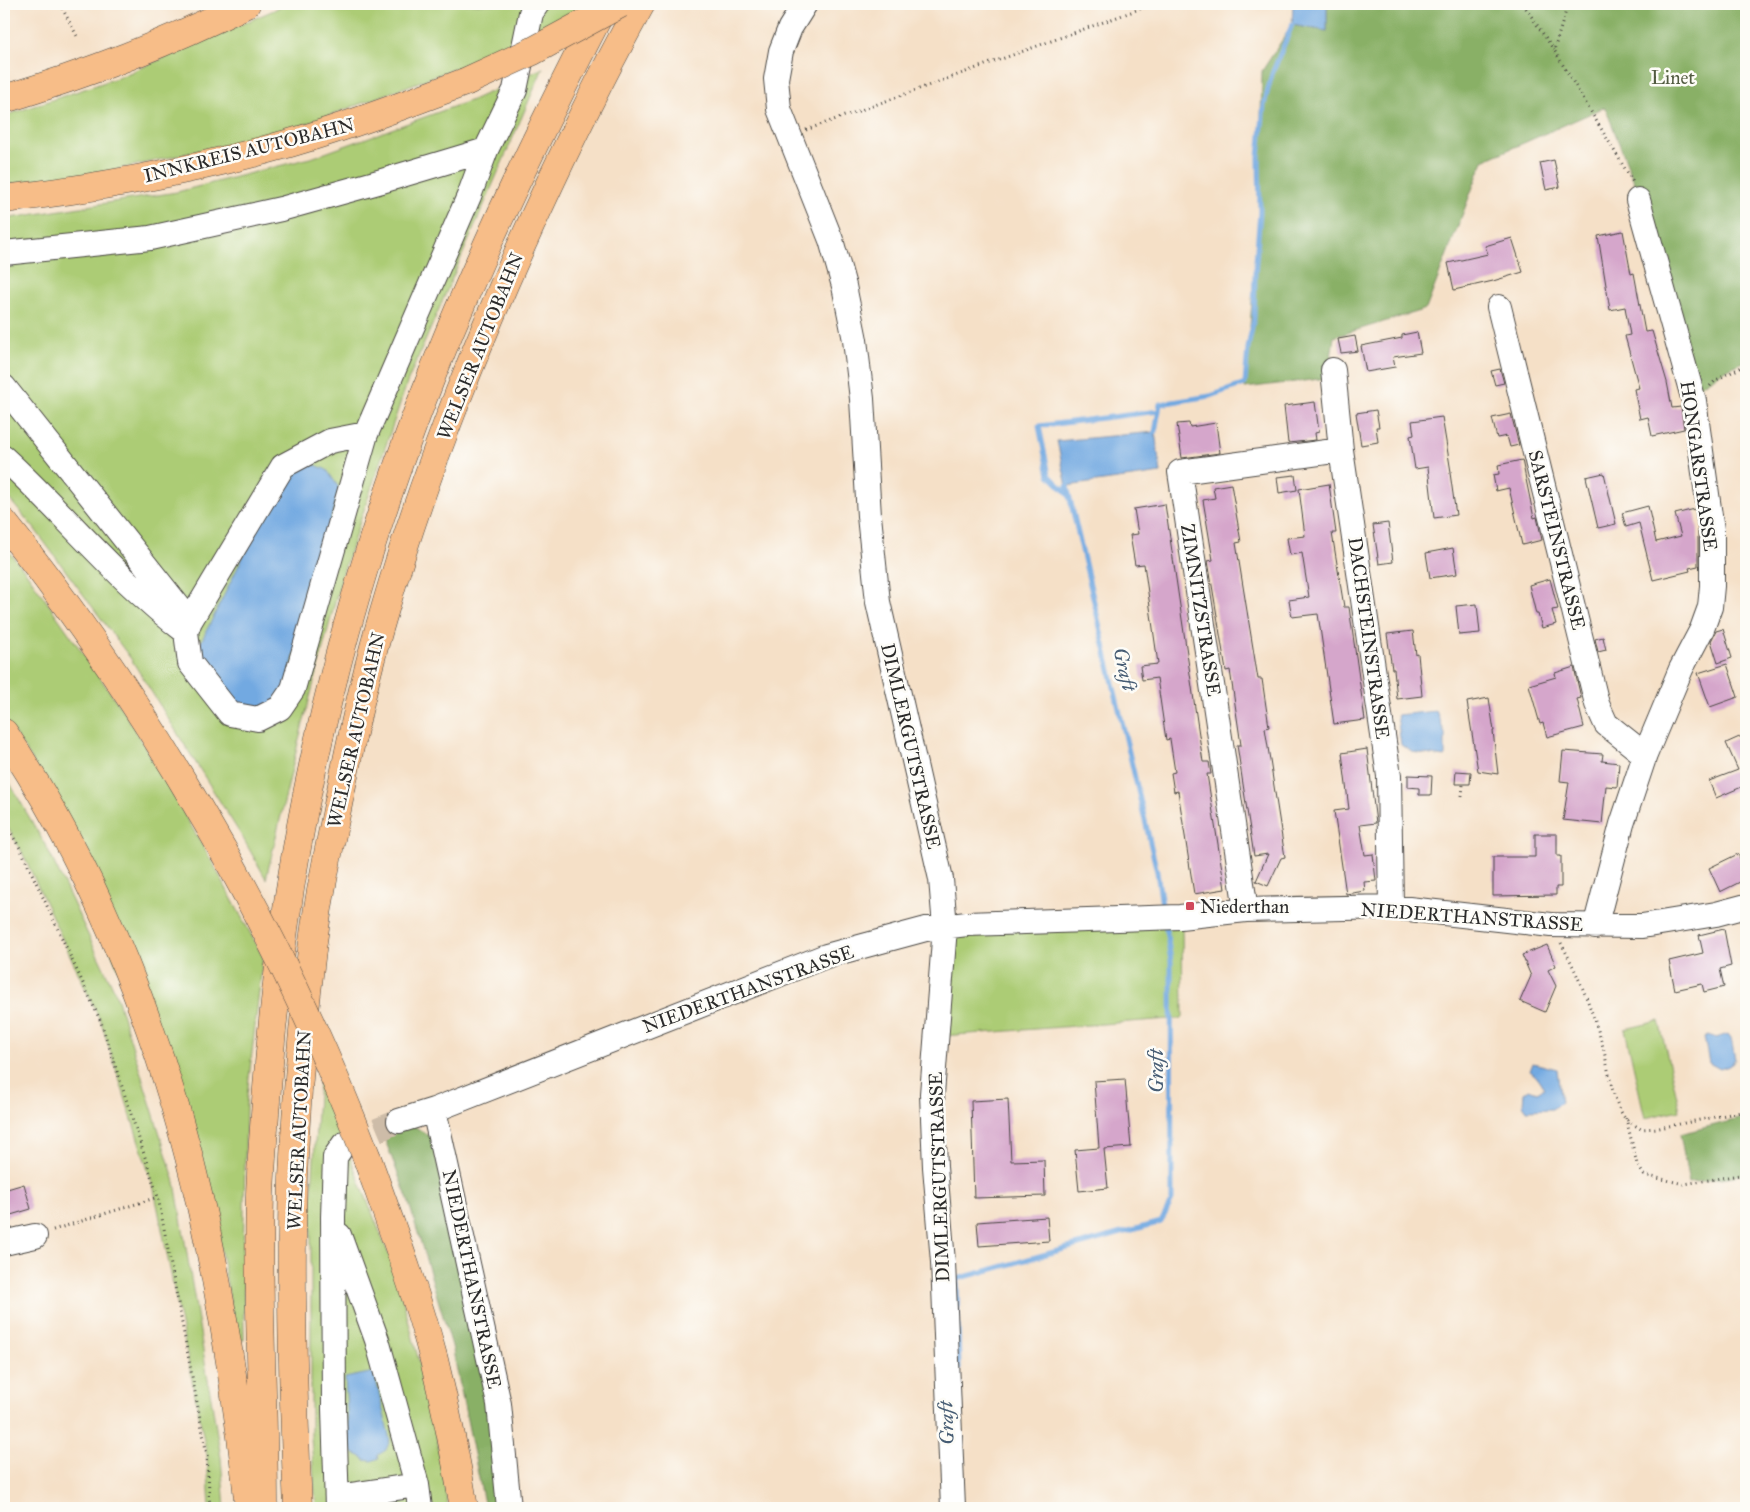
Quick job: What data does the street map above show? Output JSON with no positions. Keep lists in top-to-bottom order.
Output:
{
  "streets": {
    "highway": ["INNKREIS AUTOBAHN", "WELSER AUTOBAHN"],
    "street": [
      "HONGARSTRASSE",
      "SARSTEINSTRASSE",
      "ZIMNITZSTRASSE",
      "DACHSTEINSTRASSE",
      "DIMLERGUTSTRASSE",
      "NIEDERTHANSTRASSE"
    ]
  },
  "crossings": [
    ["HONGARSTRASSE", "SARSTEINSTRASSE"],
    ["HONGARSTRASSE", "NIEDERTHANSTRASSE"],
    ["ZIMNITZSTRASSE", "DACHSTEINSTRASSE"],
    ["ZIMNITZSTRASSE", "NIEDERTHANSTRASSE"],
    ["DACHSTEINSTRASSE", "NIEDERTHANSTRASSE"],
    ["DIMLERGUTSTRASSE", "NIEDERTHANSTRASSE"]
  ],
  "water": ["Graft"],
  "parks": ["Linet"],
  "places": {
    "transit": ["Niederthan"]
  }
}
